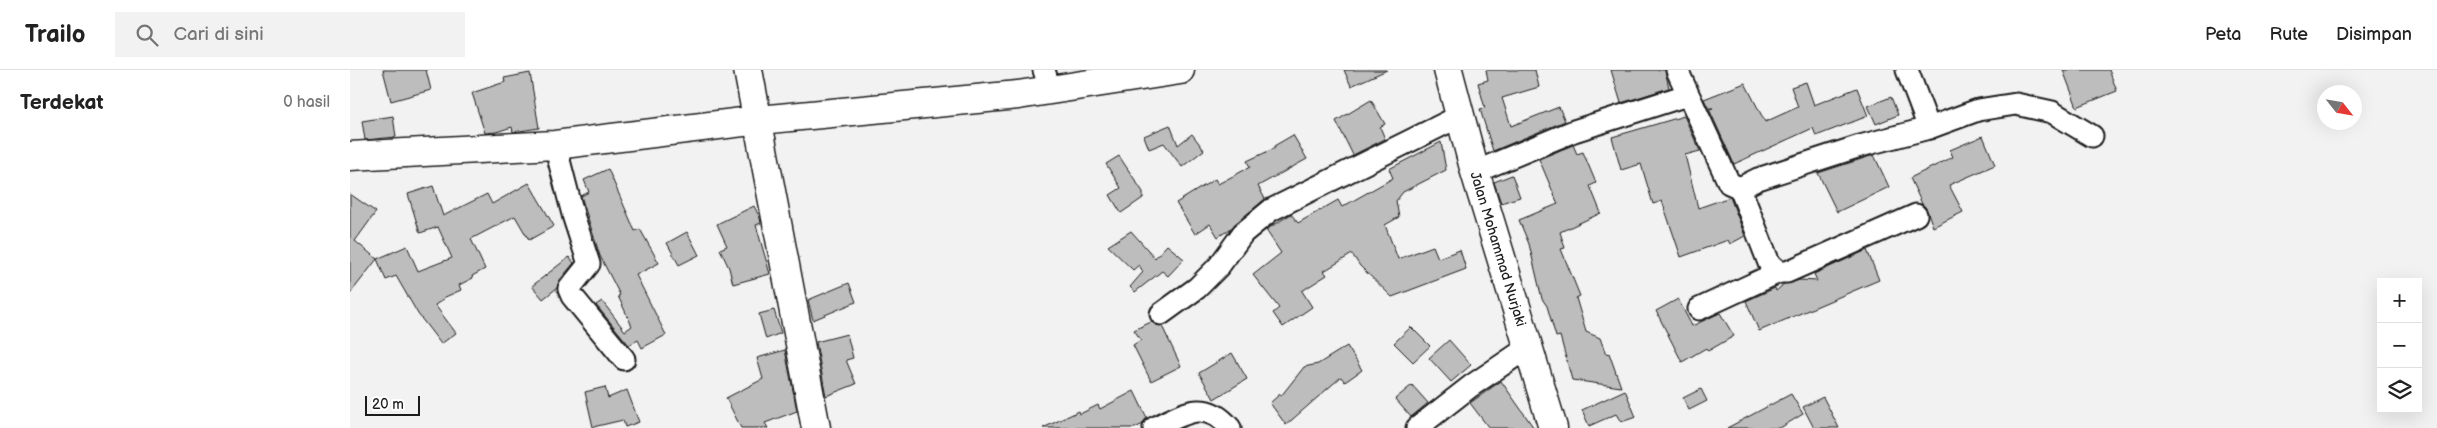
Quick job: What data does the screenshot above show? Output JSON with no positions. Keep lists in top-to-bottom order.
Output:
{
  "streets": {
    "street": ["Jalan Mohammad Nurjaki"]
  },
  "scale_bar": "20 m",
  "north": "bottom right",
  "page": {
    "header": "Trailo",
    "search": "Cari di sini",
    "nav": ["Peta", "Rute", "Disimpan"],
    "heading": ["Terdekat", "0 hasil"],
    "map_buttons": ["+", "−"],
    "scale": "20 m"
  }
}
